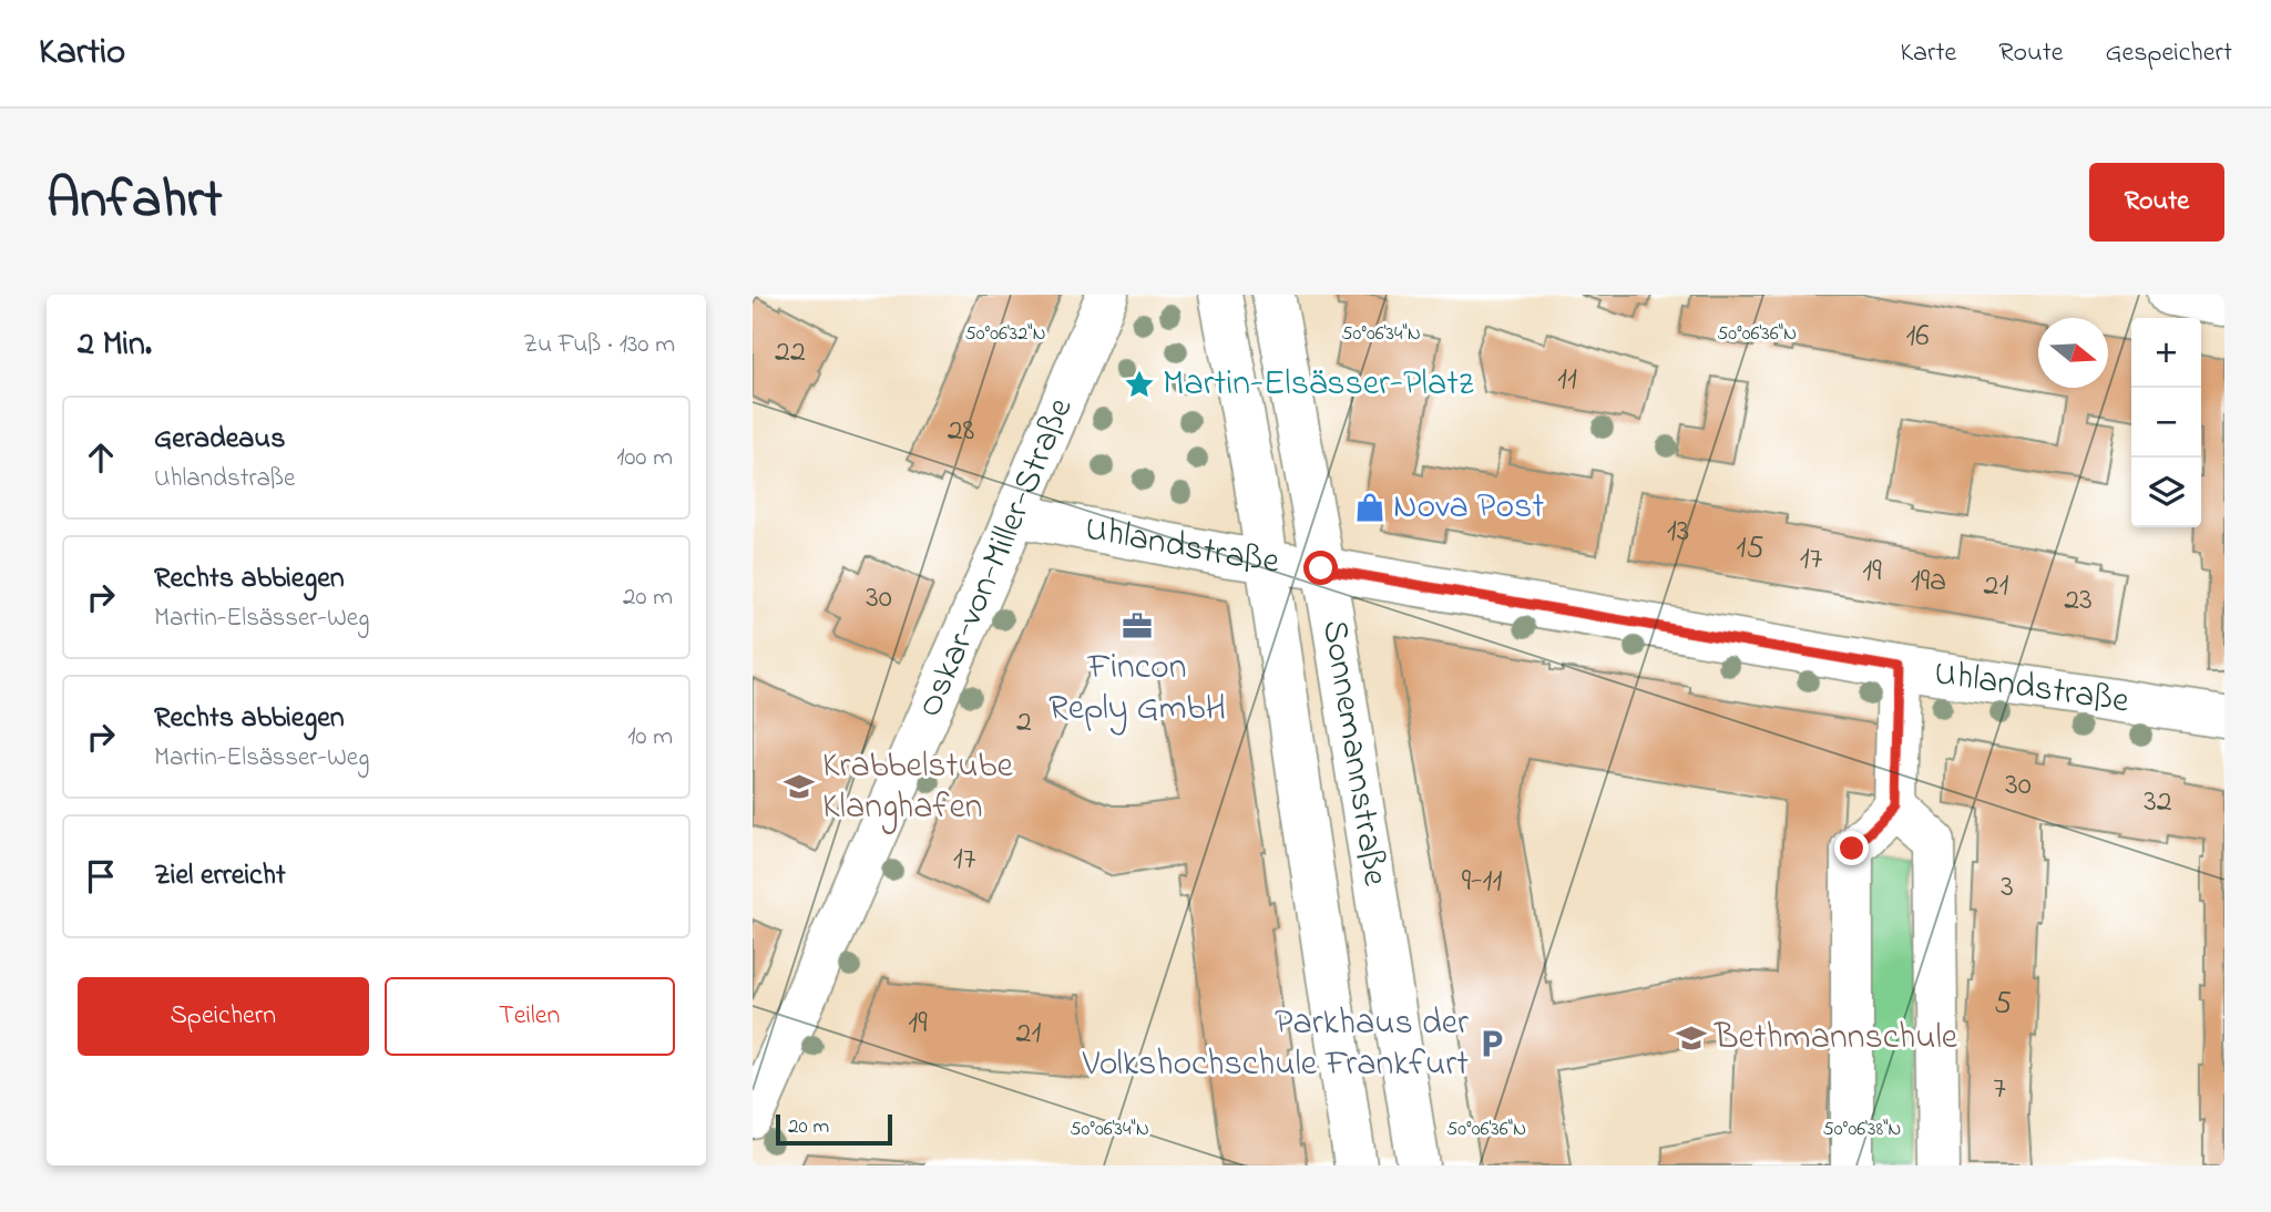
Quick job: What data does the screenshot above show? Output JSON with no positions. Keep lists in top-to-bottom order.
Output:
{
  "streets": {
    "street": ["Uhlandstraße", "Oskar-von-Miller-Straße", "Sonnemannstraße"]
  },
  "crossings": [
    ["Uhlandstraße", "Oskar-von-Miller-Straße"],
    ["Uhlandstraße", "Sonnemannstraße"]
  ],
  "places": {
    "place": ["Martin-Elsässer-Platz"],
    "shop": ["Nova Post"],
    "office": ["Fincon Reply GmbH"],
    "school or university": ["Krabbelstube Klanghafen", "Bethmannschule"],
    "parking": ["Parkhaus der Volkshochschule Frankfurt"]
  },
  "house_numbers": [
    "16",
    "22",
    "11",
    "28",
    "13",
    "15",
    "17",
    "19",
    "19a",
    "21",
    "30",
    "23",
    "2",
    "30",
    "32",
    "17",
    "9-11",
    "3",
    "5",
    "19",
    "21",
    "7"
  ],
  "scale_bar": "20 m",
  "north": "right",
  "page": {
    "header": "Kartio",
    "nav": ["Karte", "Route", "Gespeichert"],
    "title": "Anfahrt",
    "buttons": [
      "Route",
      ["Speichern", "Teilen"]
    ],
    "heading": ["2 Min.", "Zu Fuß · 130 m"],
    "map_buttons": ["+", "−"],
    "list": [
      ["Geradeaus", "Uhlandstraße", "100 m"],
      ["Rechts abbiegen", "Martin-Elsässer-Weg", "20 m"],
      ["Rechts abbiegen", "Martin-Elsässer-Weg", "10 m"],
      "Ziel erreicht"
    ],
    "scale": "20 m"
  },
  "coordinates": [
    "50°06'32\"N",
    "50°06'34\"N",
    "50°06'36\"N",
    "50°06'38\"N"
  ]
}
